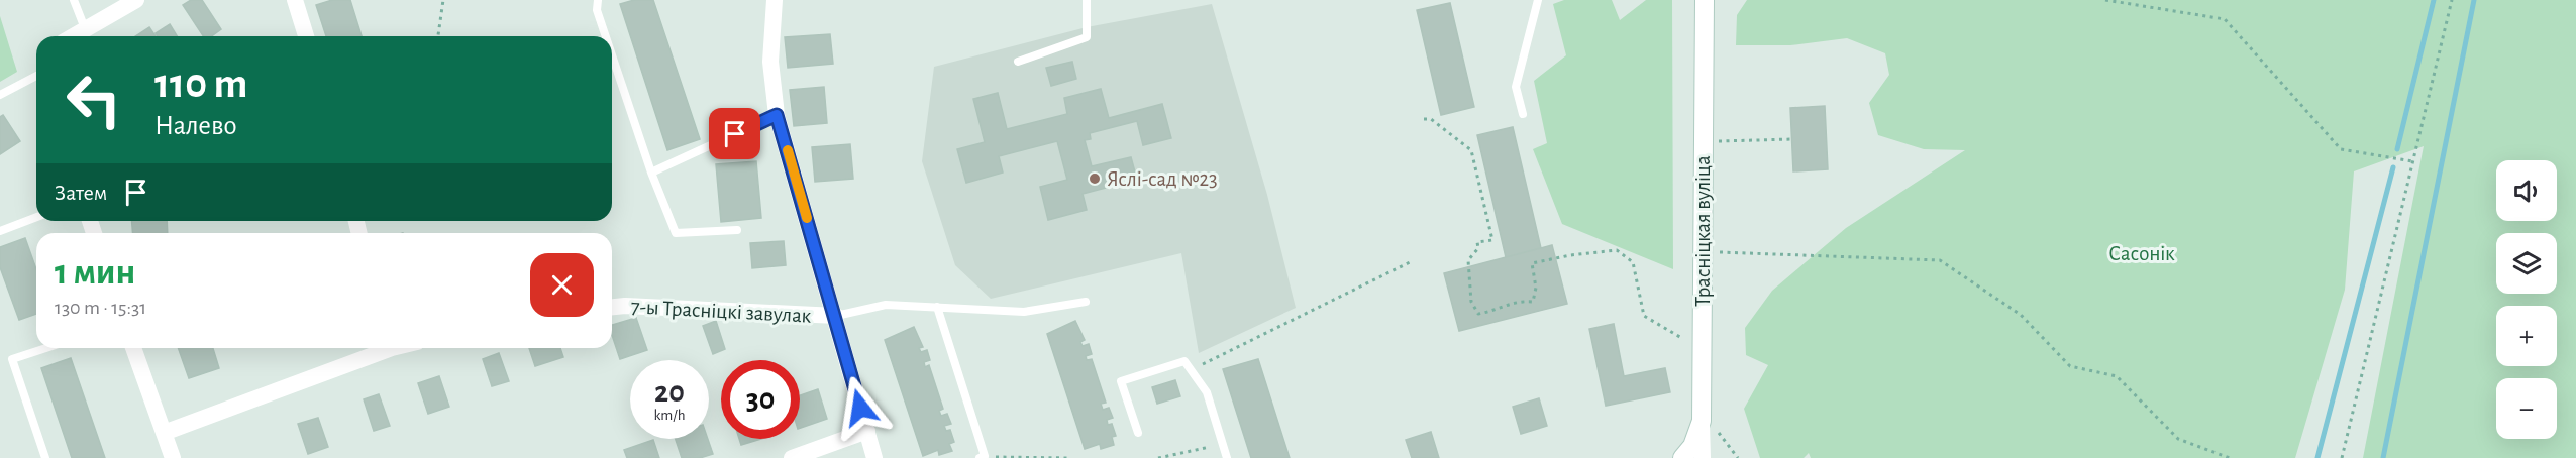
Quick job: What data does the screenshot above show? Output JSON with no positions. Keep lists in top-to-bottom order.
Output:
{
  "streets": {
    "street": ["Трасніцкая вуліца", "7-ы Трасніцкі завулак"]
  },
  "parks": ["Сасонік"],
  "places": ["Яслі-сад №23"],
  "page": {
    "turn": ["110 m", "Налево"],
    "map_buttons": ["+", "−"],
    "then": "Затем",
    "heading": ["1 мин", "130 m · 15:31"],
    "speed": "20 km/h",
    "limit": "30"
  }
}
